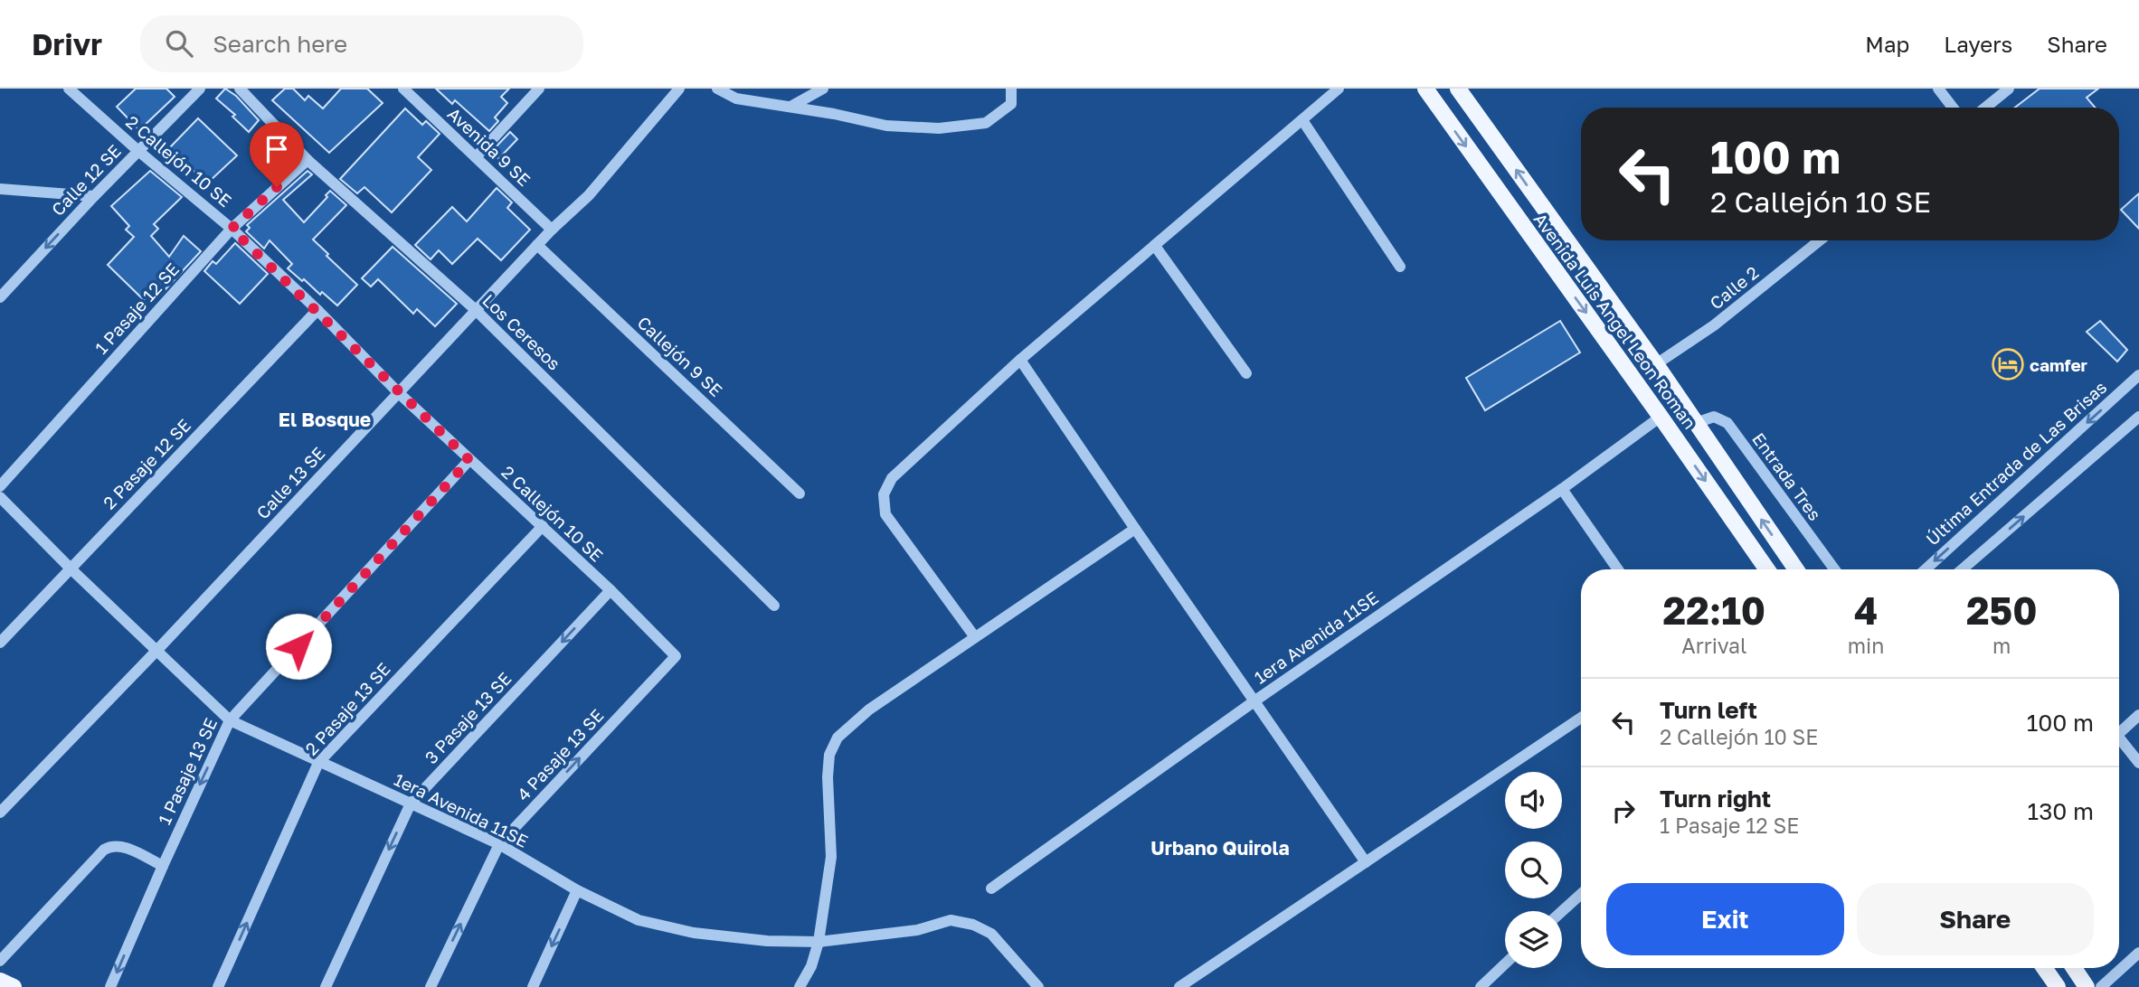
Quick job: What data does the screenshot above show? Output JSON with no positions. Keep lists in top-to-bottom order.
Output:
{
  "streets": {
    "main road": ["Avenida Luis Angel Leon Roman"],
    "street": [
      "Avenida 9 SE",
      "2 Callejón 10 SE",
      "Calle 12 SE",
      "Calle 2",
      "1 Pasaje 12 SE",
      "Los Ceresos",
      "Callejón 9 SE",
      "Última Entrada de Las Brisas",
      "2 Pasaje 12 SE",
      "Entrada Tres",
      "Calle 13 SE",
      "1era Avenida 11SE",
      "2 Pasaje 13 SE",
      "3 Pasaje 13 SE",
      "4 Pasaje 13 SE",
      "1 Pasaje 13 SE"
    ]
  },
  "crossings": [
    ["Avenida 9 SE", "Calle 13 SE"],
    ["2 Callejón 10 SE", "Calle 12 SE"],
    ["2 Callejón 10 SE", "1 Pasaje 12 SE"],
    ["2 Callejón 10 SE", "2 Pasaje 12 SE"],
    ["2 Callejón 10 SE", "Calle 13 SE"],
    ["2 Callejón 10 SE", "2 Pasaje 13 SE"],
    ["2 Callejón 10 SE", "3 Pasaje 13 SE"],
    ["2 Callejón 10 SE", "4 Pasaje 13 SE"],
    ["2 Callejón 10 SE", "1 Pasaje 13 SE"],
    ["Calle 2", "Avenida Luis Angel Leon Roman"],
    ["1 Pasaje 12 SE", "Los Ceresos"],
    ["Avenida Luis Angel Leon Roman", "Entrada Tres"],
    ["Avenida Luis Angel Leon Roman", "1era Avenida 11SE"],
    ["Los Ceresos", "Calle 13 SE"],
    ["Callejón 9 SE", "Calle 13 SE"],
    ["2 Pasaje 12 SE", "1era Avenida 11SE"],
    ["Calle 13 SE", "1era Avenida 11SE"],
    ["1era Avenida 11SE", "2 Pasaje 13 SE"],
    ["1era Avenida 11SE", "3 Pasaje 13 SE"],
    ["1era Avenida 11SE", "4 Pasaje 13 SE"],
    ["1era Avenida 11SE", "1 Pasaje 13 SE"]
  ],
  "one_way": [
    "Calle 12 SE",
    "2 Pasaje 13 SE",
    "3 Pasaje 13 SE",
    "4 Pasaje 13 SE",
    "1 Pasaje 13 SE"
  ],
  "districts": ["El Bosque", "Urbano Quirola"],
  "places": {
    "hotel": ["camfer"]
  },
  "page": {
    "header": "Drivr",
    "search": "Search here",
    "nav": ["Map", "Layers", "Share"],
    "turn": ["100 m", "2 Callejón 10 SE"],
    "eta": [
      "22:10",
      "Arrival",
      "4",
      "min",
      "250",
      "m"
    ],
    "list": [
      {
        "name": "Turn left",
        "note": "2 Callejón 10 SE",
        "value": "100 m"
      },
      {
        "name": "Turn right",
        "note": "1 Pasaje 12 SE",
        "value": "130 m"
      }
    ],
    "buttons": ["Exit", "Share"]
  }
}
